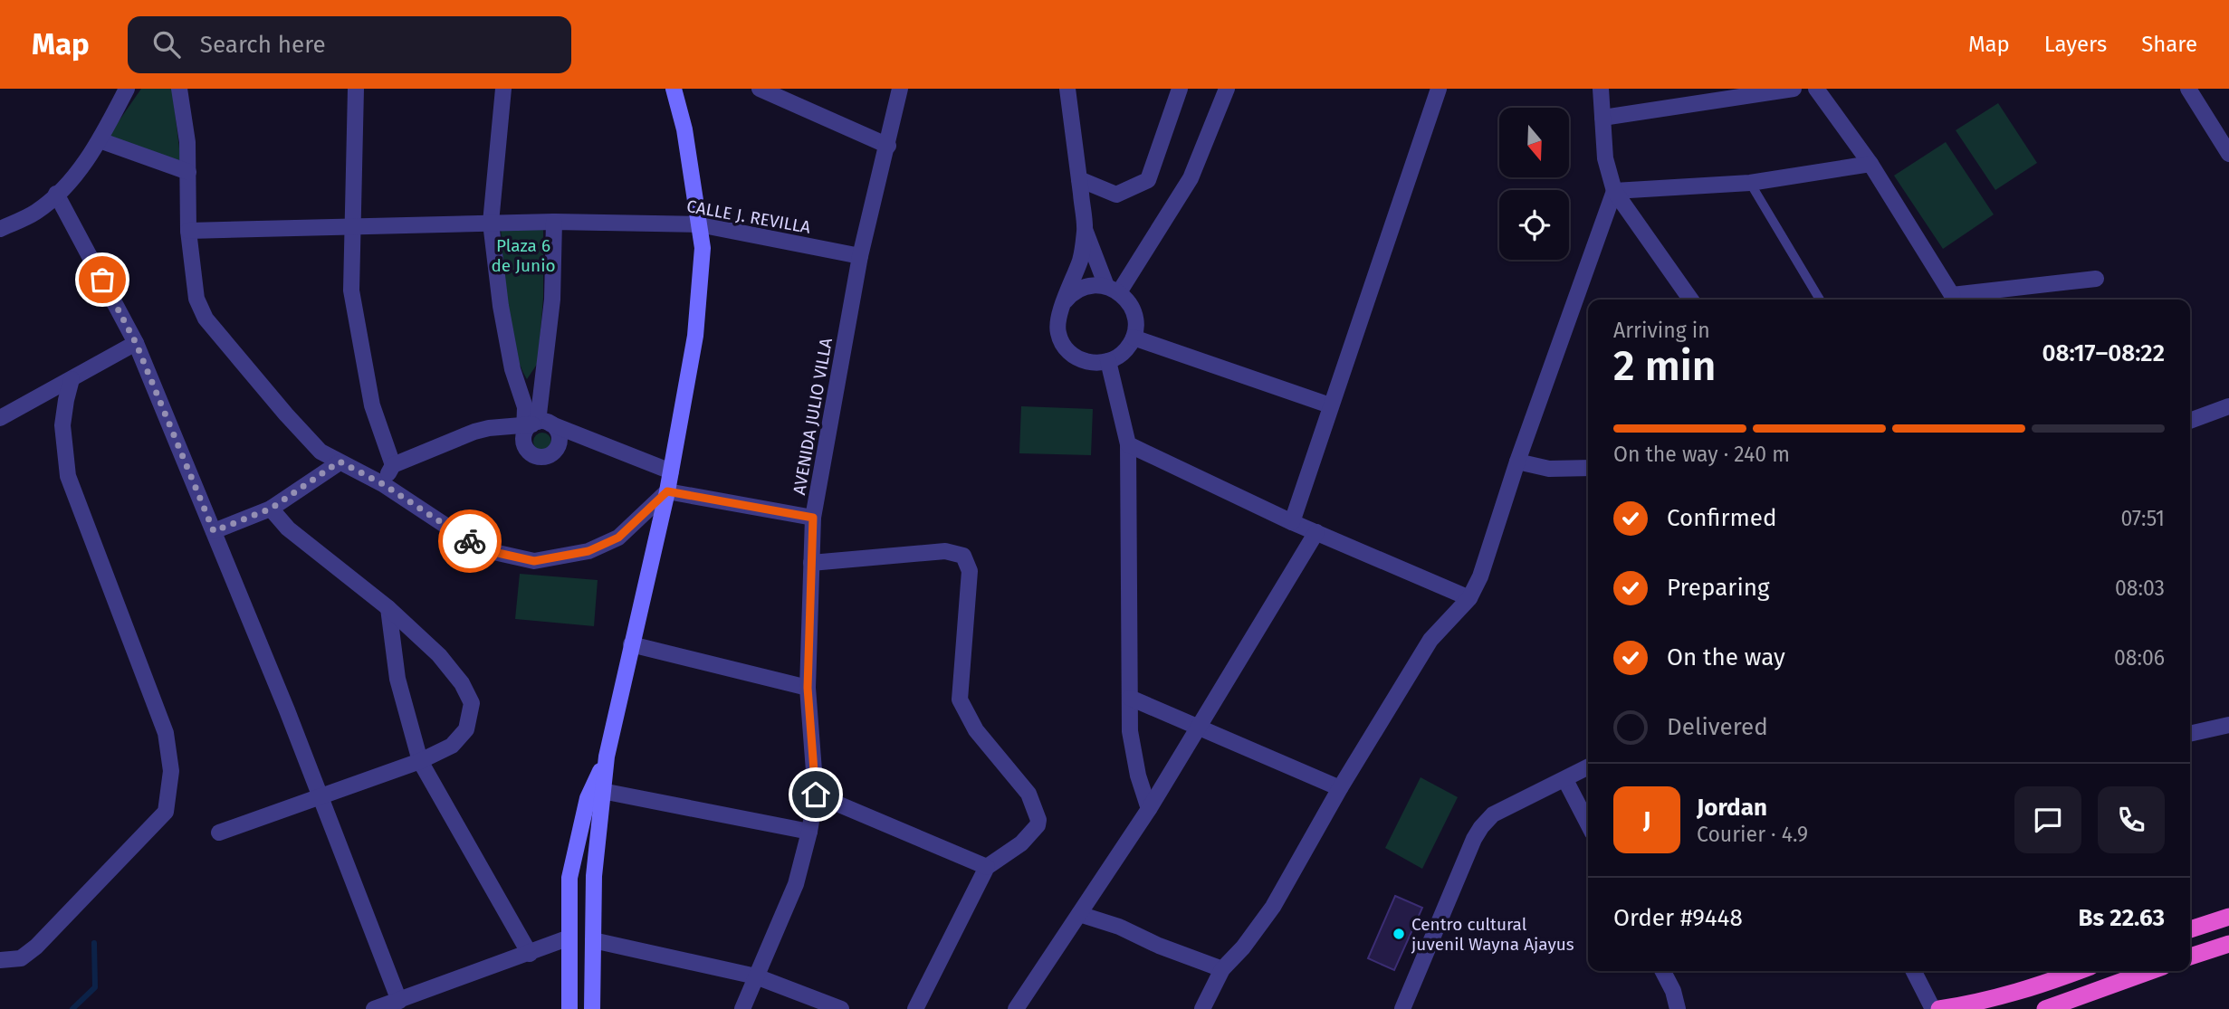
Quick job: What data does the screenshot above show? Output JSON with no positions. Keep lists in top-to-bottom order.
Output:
{
  "streets": {
    "street": ["CALLE J. REVILLA", "AVENIDA JULIO VILLA"]
  },
  "crossings": [
    ["CALLE J. REVILLA", "AVENIDA JULIO VILLA"]
  ],
  "parks": ["Plaza 6 de Junio"],
  "places": ["Centro cultural juvenil Wayna Ajayus"],
  "north": "bottom",
  "page": {
    "header": "Map",
    "search": "Search here",
    "nav": ["Map", "Layers", "Share"],
    "heading": ["2 min", "Arriving in", "08:17–08:22"],
    "panel": [
      "Jordan",
      "Courier · 4.9",
      "Order #9448",
      "Bs 22.63"
    ],
    "bar": "On the way · 240 m",
    "list": [
      ["Confirmed", "07:51"],
      ["Preparing", "08:03"],
      ["On the way", "08:06"],
      "Delivered"
    ],
    "round": "J"
  }
}
